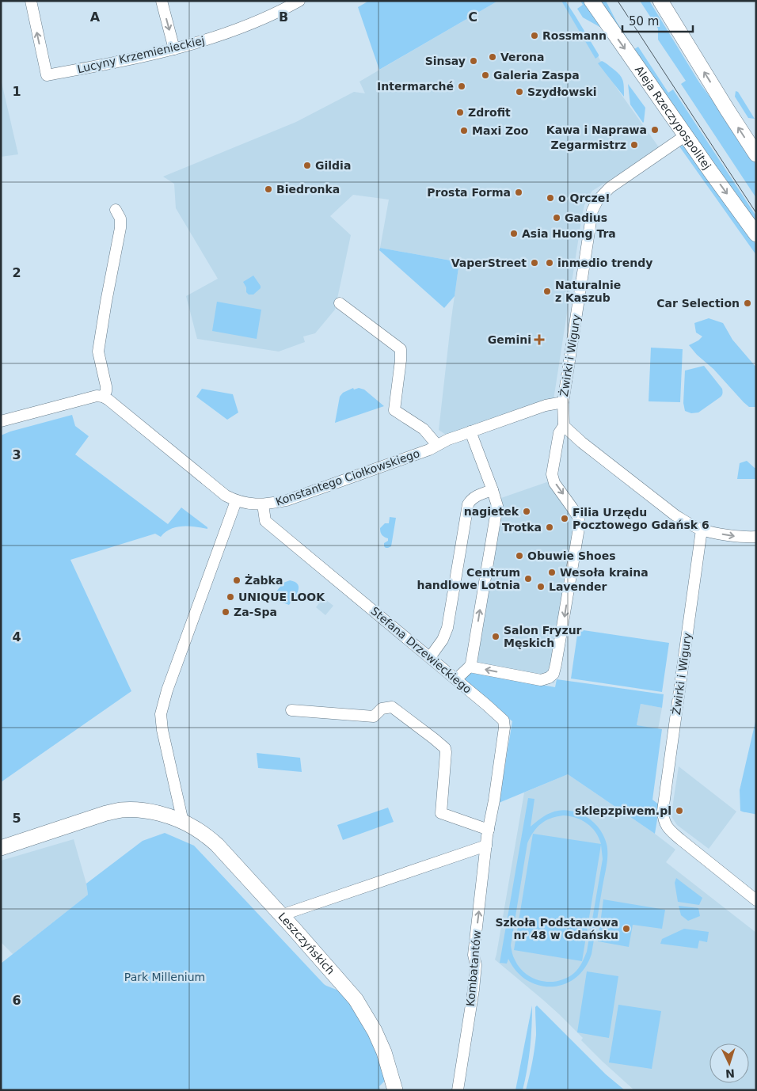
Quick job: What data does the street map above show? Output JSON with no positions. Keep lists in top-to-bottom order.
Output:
{
  "streets": {
    "street": [
      "Lucyny Krzemienieckiej",
      "Aleja Rzeczypospolitej",
      "Żwirki i Wigury",
      "Konstantego Ciołkowskiego",
      "Stefana Drzewieckiego",
      "Leszczyńskich",
      "Kombatantów"
    ]
  },
  "crossings": [
    ["Aleja Rzeczypospolitej", "Żwirki i Wigury"],
    ["Żwirki i Wigury", "Konstantego Ciołkowskiego"],
    ["Konstantego Ciołkowskiego", "Stefana Drzewieckiego"],
    ["Stefana Drzewieckiego", "Kombatantów"]
  ],
  "one_way": ["Kombatantów"],
  "parks": ["Park Millenium"],
  "places": {
    "other": [
      "Rossmann",
      "Verona",
      "Sinsay",
      "Galeria Zaspa",
      "Intermarché",
      "Szydłowski",
      "Zdrofit",
      "Kawa i Naprawa",
      "Maxi Zoo",
      "Zegarmistrz",
      "Gildia",
      "Biedronka",
      "Prosta Forma",
      "o Qrcze!",
      "Gadius",
      "Asia Huong Tra",
      "VaperStreet",
      "inmedio trendy",
      "Naturalnie z Kaszub",
      "Car Selection",
      "nagietek",
      "Filia Urzędu Pocztowego Gdańsk 6",
      "Trotka",
      "Obuwie Shoes",
      "Wesoła kraina",
      "Centrum handlowe Lotnia",
      "Żabka",
      "Lavender",
      "UNIQUE LOOK",
      "Za-Spa",
      "Salon Fryzur Męskich",
      "sklepzpiwem.pl",
      "Szkoła Podstawowa nr 48 w Gdańsku"
    ],
    "health": ["Gemini"]
  },
  "scale_bar": "50 m",
  "north": "bottom",
  "grid": {
    "columns": ["A", "B", "C"],
    "rows": [
      "1",
      "2",
      "3",
      "4",
      "5",
      "6"
    ]
  }
}
